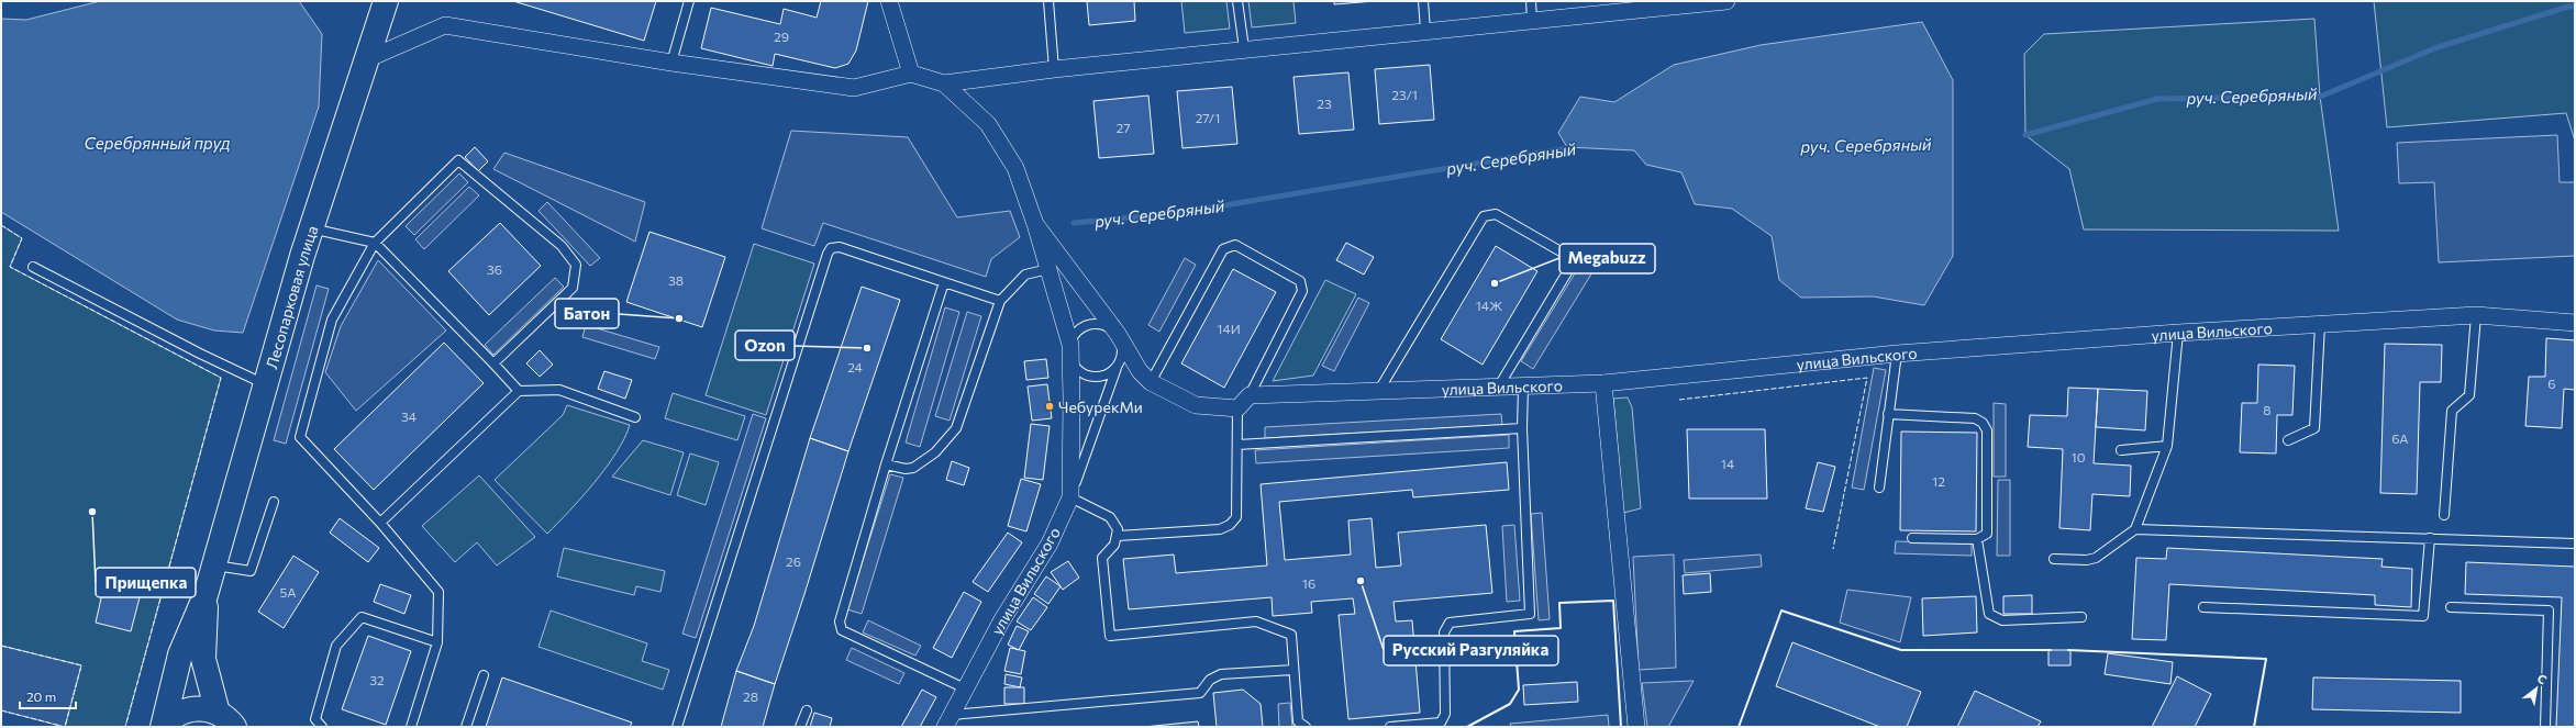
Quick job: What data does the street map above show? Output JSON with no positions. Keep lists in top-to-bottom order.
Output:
{
  "streets": {
    "main road": ["Лесопарковая улица"],
    "street": ["улица Вильского"]
  },
  "water": ["руч. Серебряный", "Серебрянный пруд"],
  "places": [
    "Megabuzz",
    "Батон",
    "Ozon",
    "ЧебурекМи",
    "Прищепка",
    "Русский Разгуляйка"
  ],
  "house_numbers": [
    "29",
    "23/1",
    "23",
    "27/1",
    "27",
    "36",
    "38",
    "14Ж",
    "14И",
    "24",
    "6",
    "8",
    "34",
    "6А",
    "10",
    "14",
    "12",
    "26",
    "16",
    "5А",
    "32",
    "28"
  ],
  "scale_bar": "20 m",
  "north": "top right"
}
